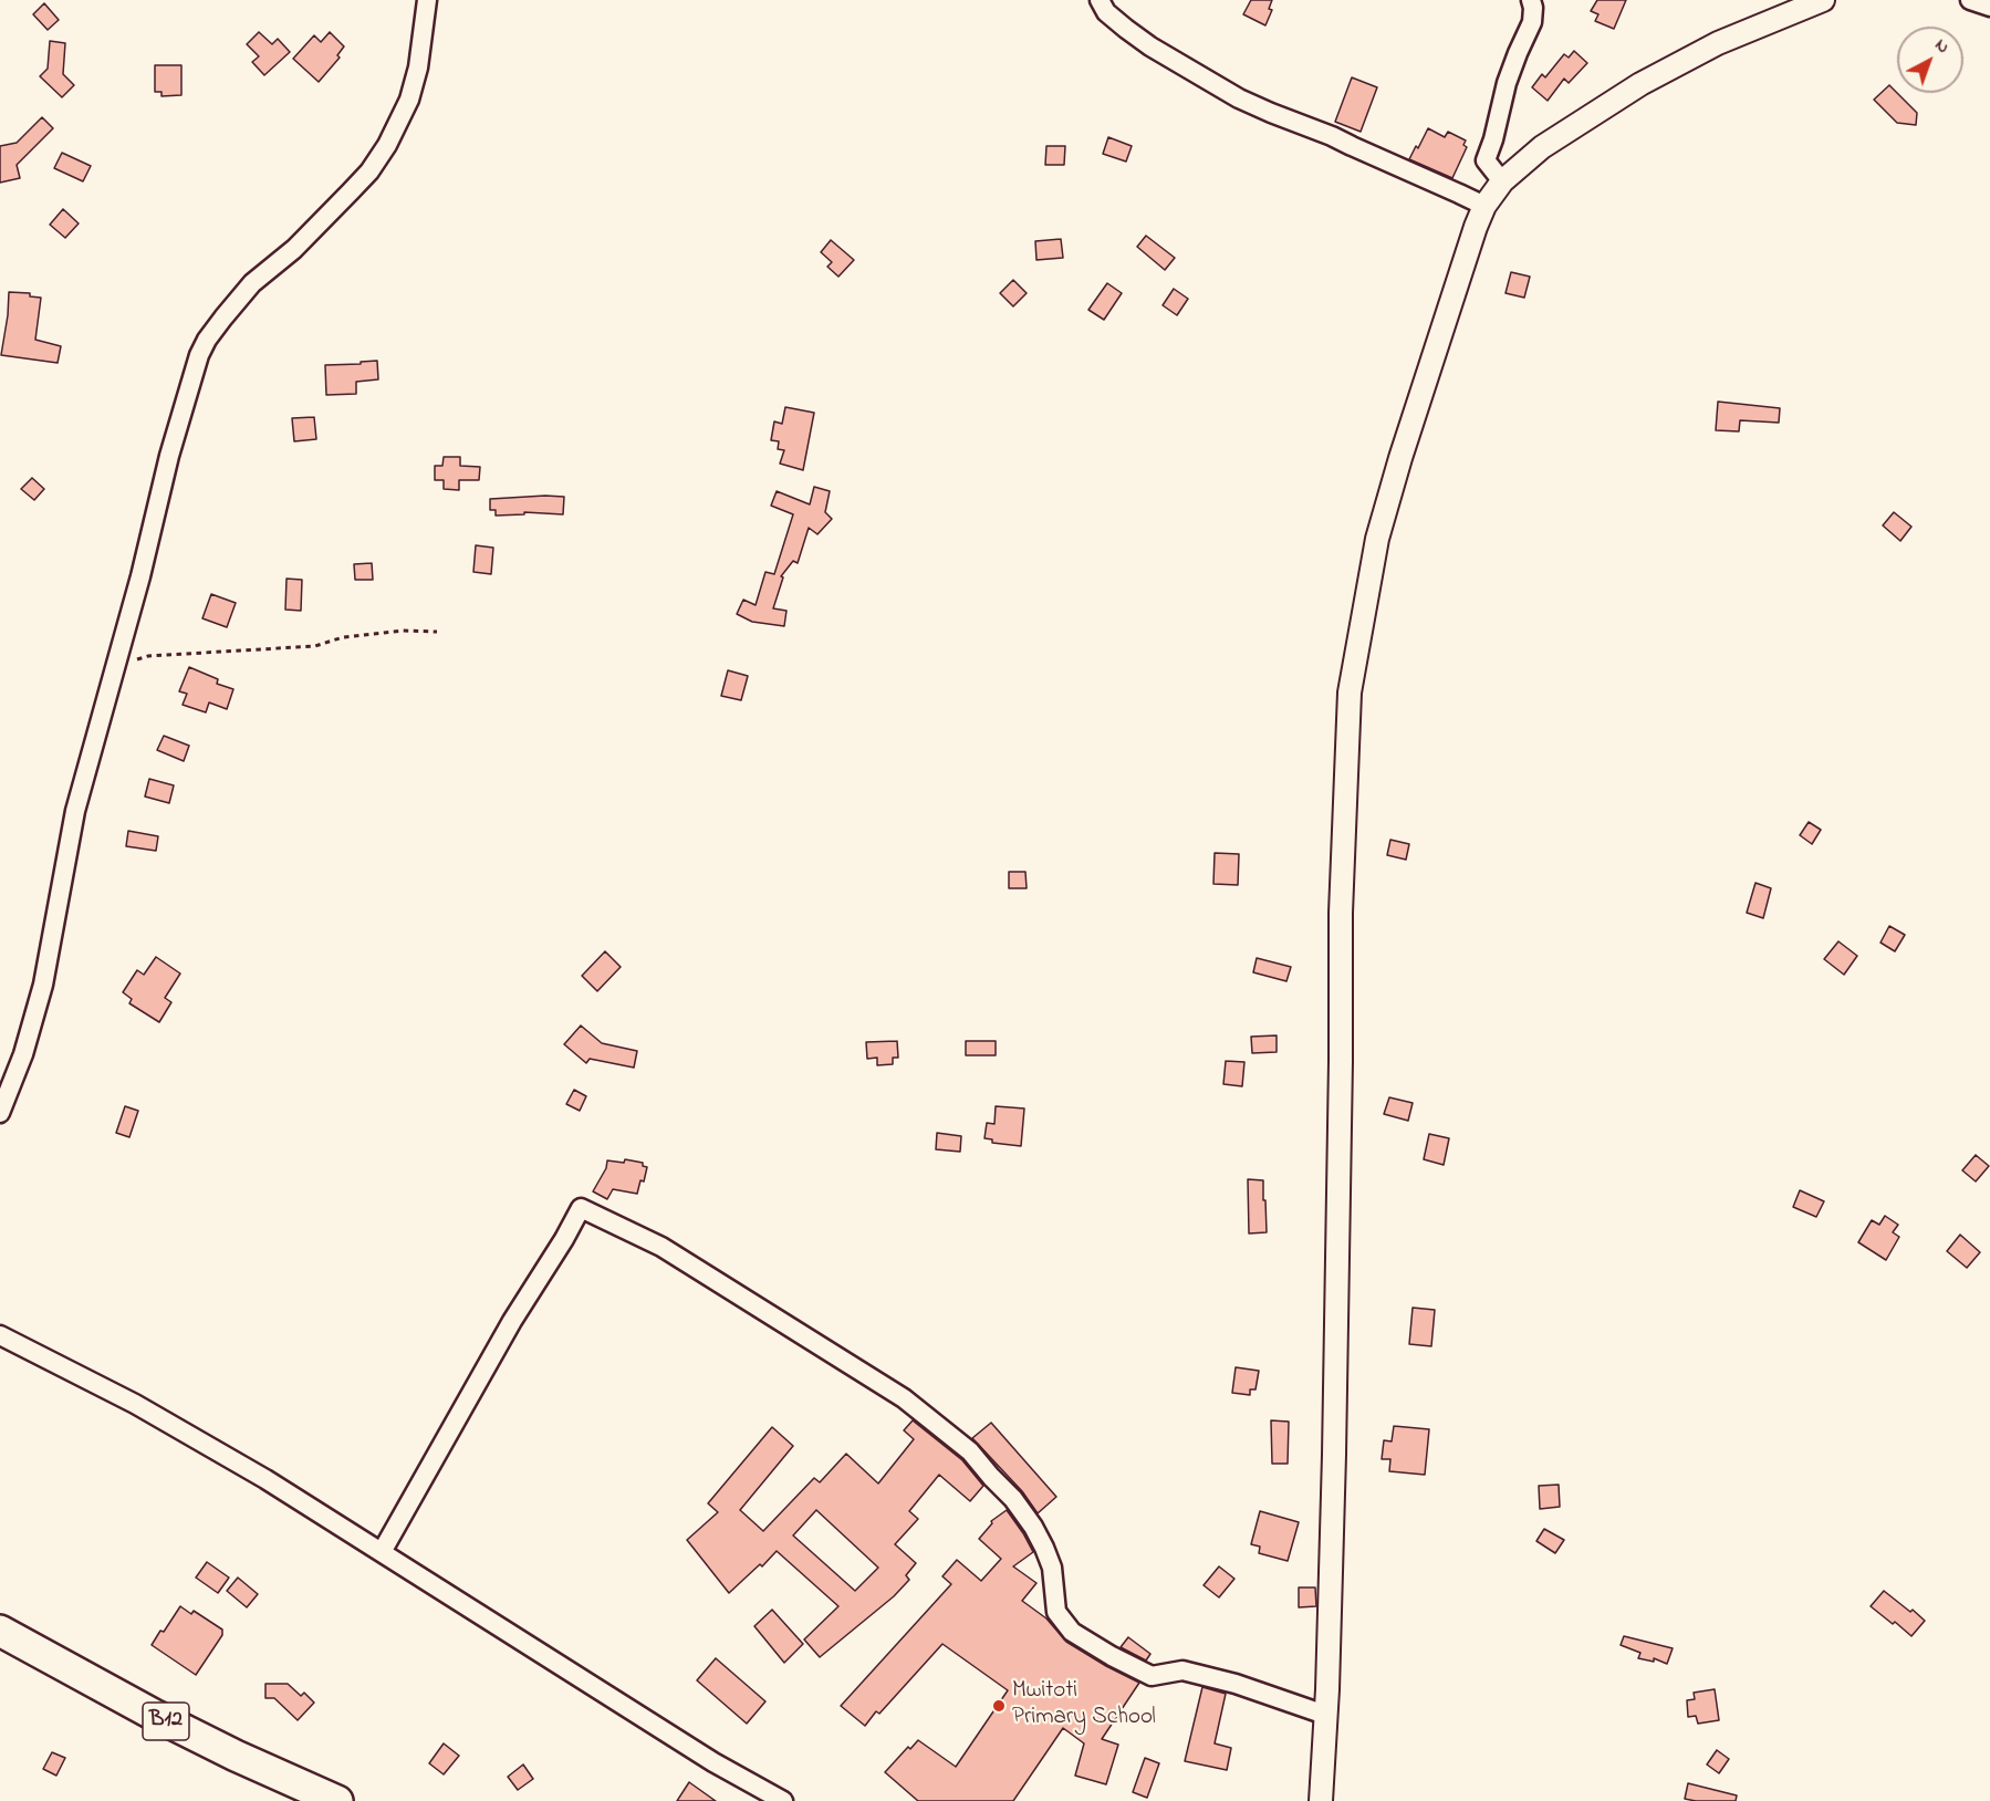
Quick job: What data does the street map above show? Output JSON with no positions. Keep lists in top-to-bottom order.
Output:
{
  "streets": {
    "highway": ["B12"]
  },
  "places": ["Mwitoti Primary School"],
  "north": "top right"
}
